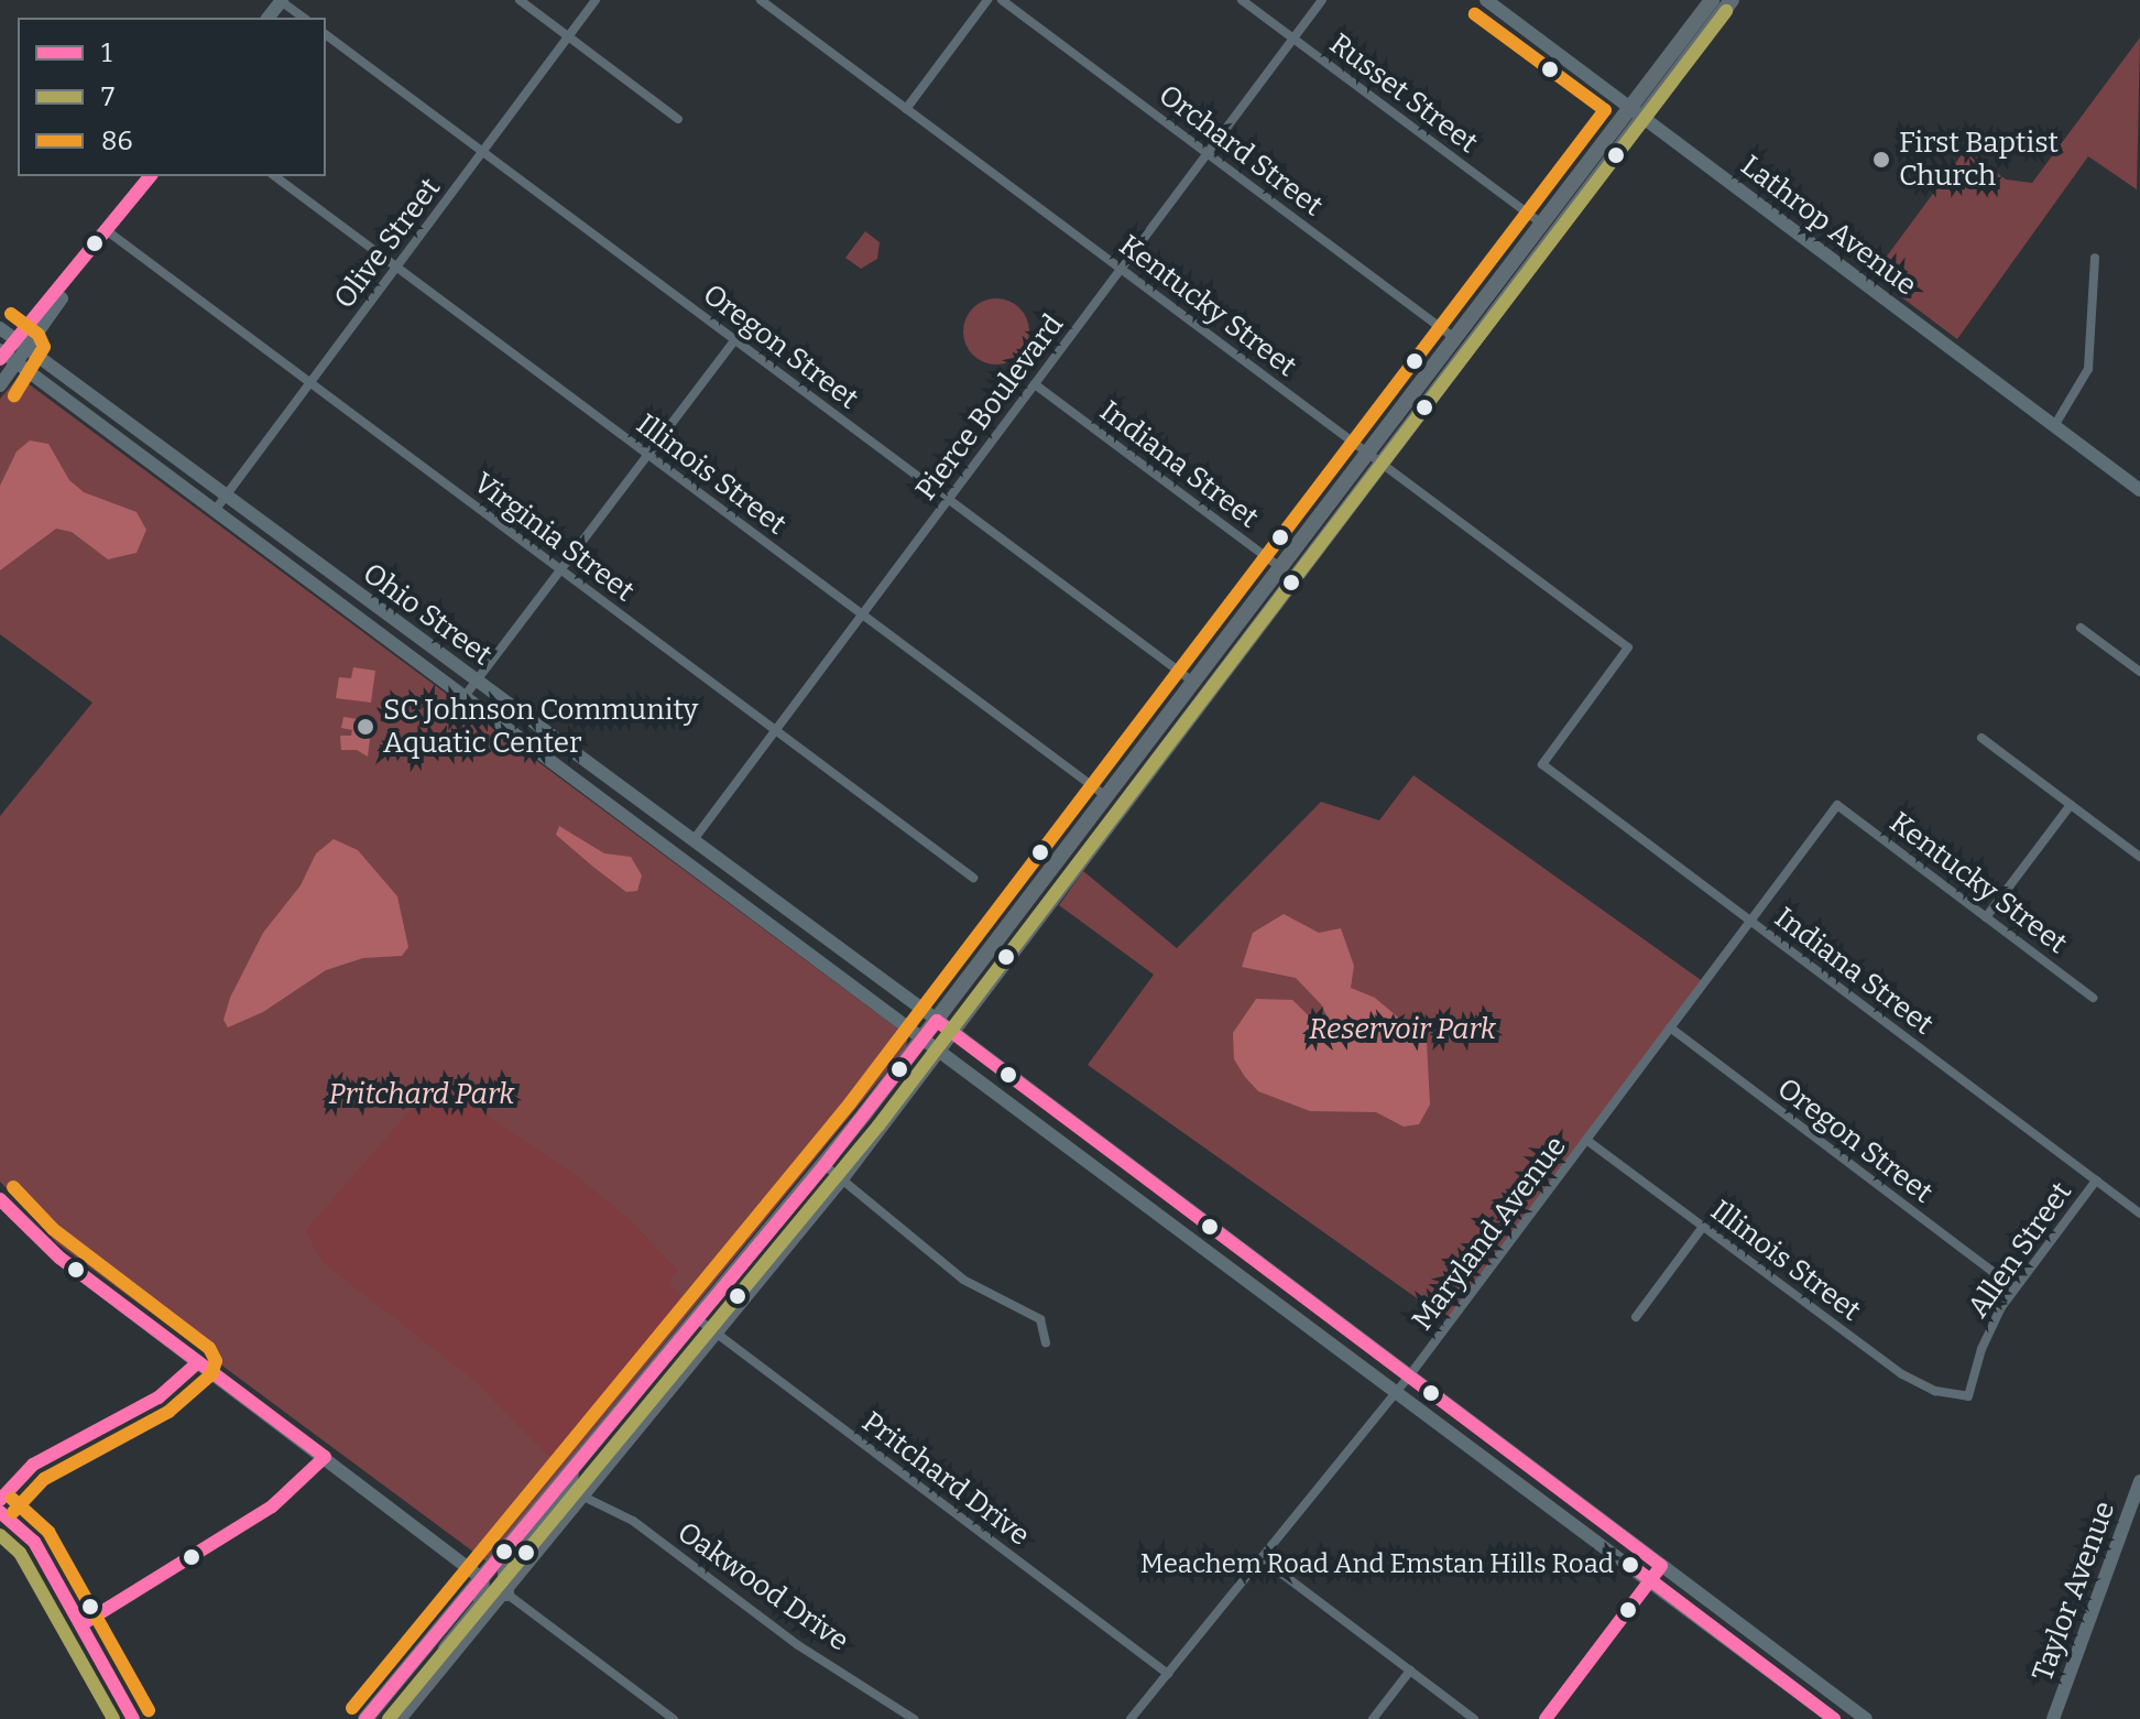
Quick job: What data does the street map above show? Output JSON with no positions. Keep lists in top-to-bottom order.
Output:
{
  "streets": {
    "street": [
      "Russet Street",
      "Orchard Street",
      "Lathrop Avenue",
      "Olive Street",
      "Kentucky Street",
      "Oregon Street",
      "Pierce Boulevard",
      "Indiana Street",
      "Illinois Street",
      "Virginia Street",
      "Ohio Street",
      "Maryland Avenue",
      "Allen Street",
      "Pritchard Drive",
      "Oakwood Drive",
      "Taylor Avenue"
    ]
  },
  "crossings": [
    ["Russet Street", "Pierce Boulevard"],
    ["Orchard Street", "Pierce Boulevard"],
    ["Olive Street", "Oregon Street"],
    ["Olive Street", "Illinois Street"],
    ["Olive Street", "Virginia Street"],
    ["Olive Street", "Ohio Street"],
    ["Kentucky Street", "Pierce Boulevard"],
    ["Kentucky Street", "Indiana Street"],
    ["Kentucky Street", "Maryland Avenue"],
    ["Oregon Street", "Pierce Boulevard"],
    ["Oregon Street", "Maryland Avenue"],
    ["Oregon Street", "Allen Street"],
    ["Pierce Boulevard", "Indiana Street"],
    ["Pierce Boulevard", "Illinois Street"],
    ["Pierce Boulevard", "Virginia Street"],
    ["Pierce Boulevard", "Ohio Street"],
    ["Indiana Street", "Maryland Avenue"],
    ["Indiana Street", "Allen Street"],
    ["Illinois Street", "Maryland Avenue"],
    ["Illinois Street", "Allen Street"],
    ["Ohio Street", "Maryland Avenue"],
    ["Maryland Avenue", "Pritchard Drive"]
  ],
  "parks": ["Reservoir Park", "Pritchard Park"],
  "places": ["First Baptist Church", "SC Johnson Community Aquatic Center", "Meachem Road And Emstan Hills Road"],
  "lines": ["transit line 7", "transit line 86", "transit line 1"],
  "legend": ["1", "7", "86"]
}
